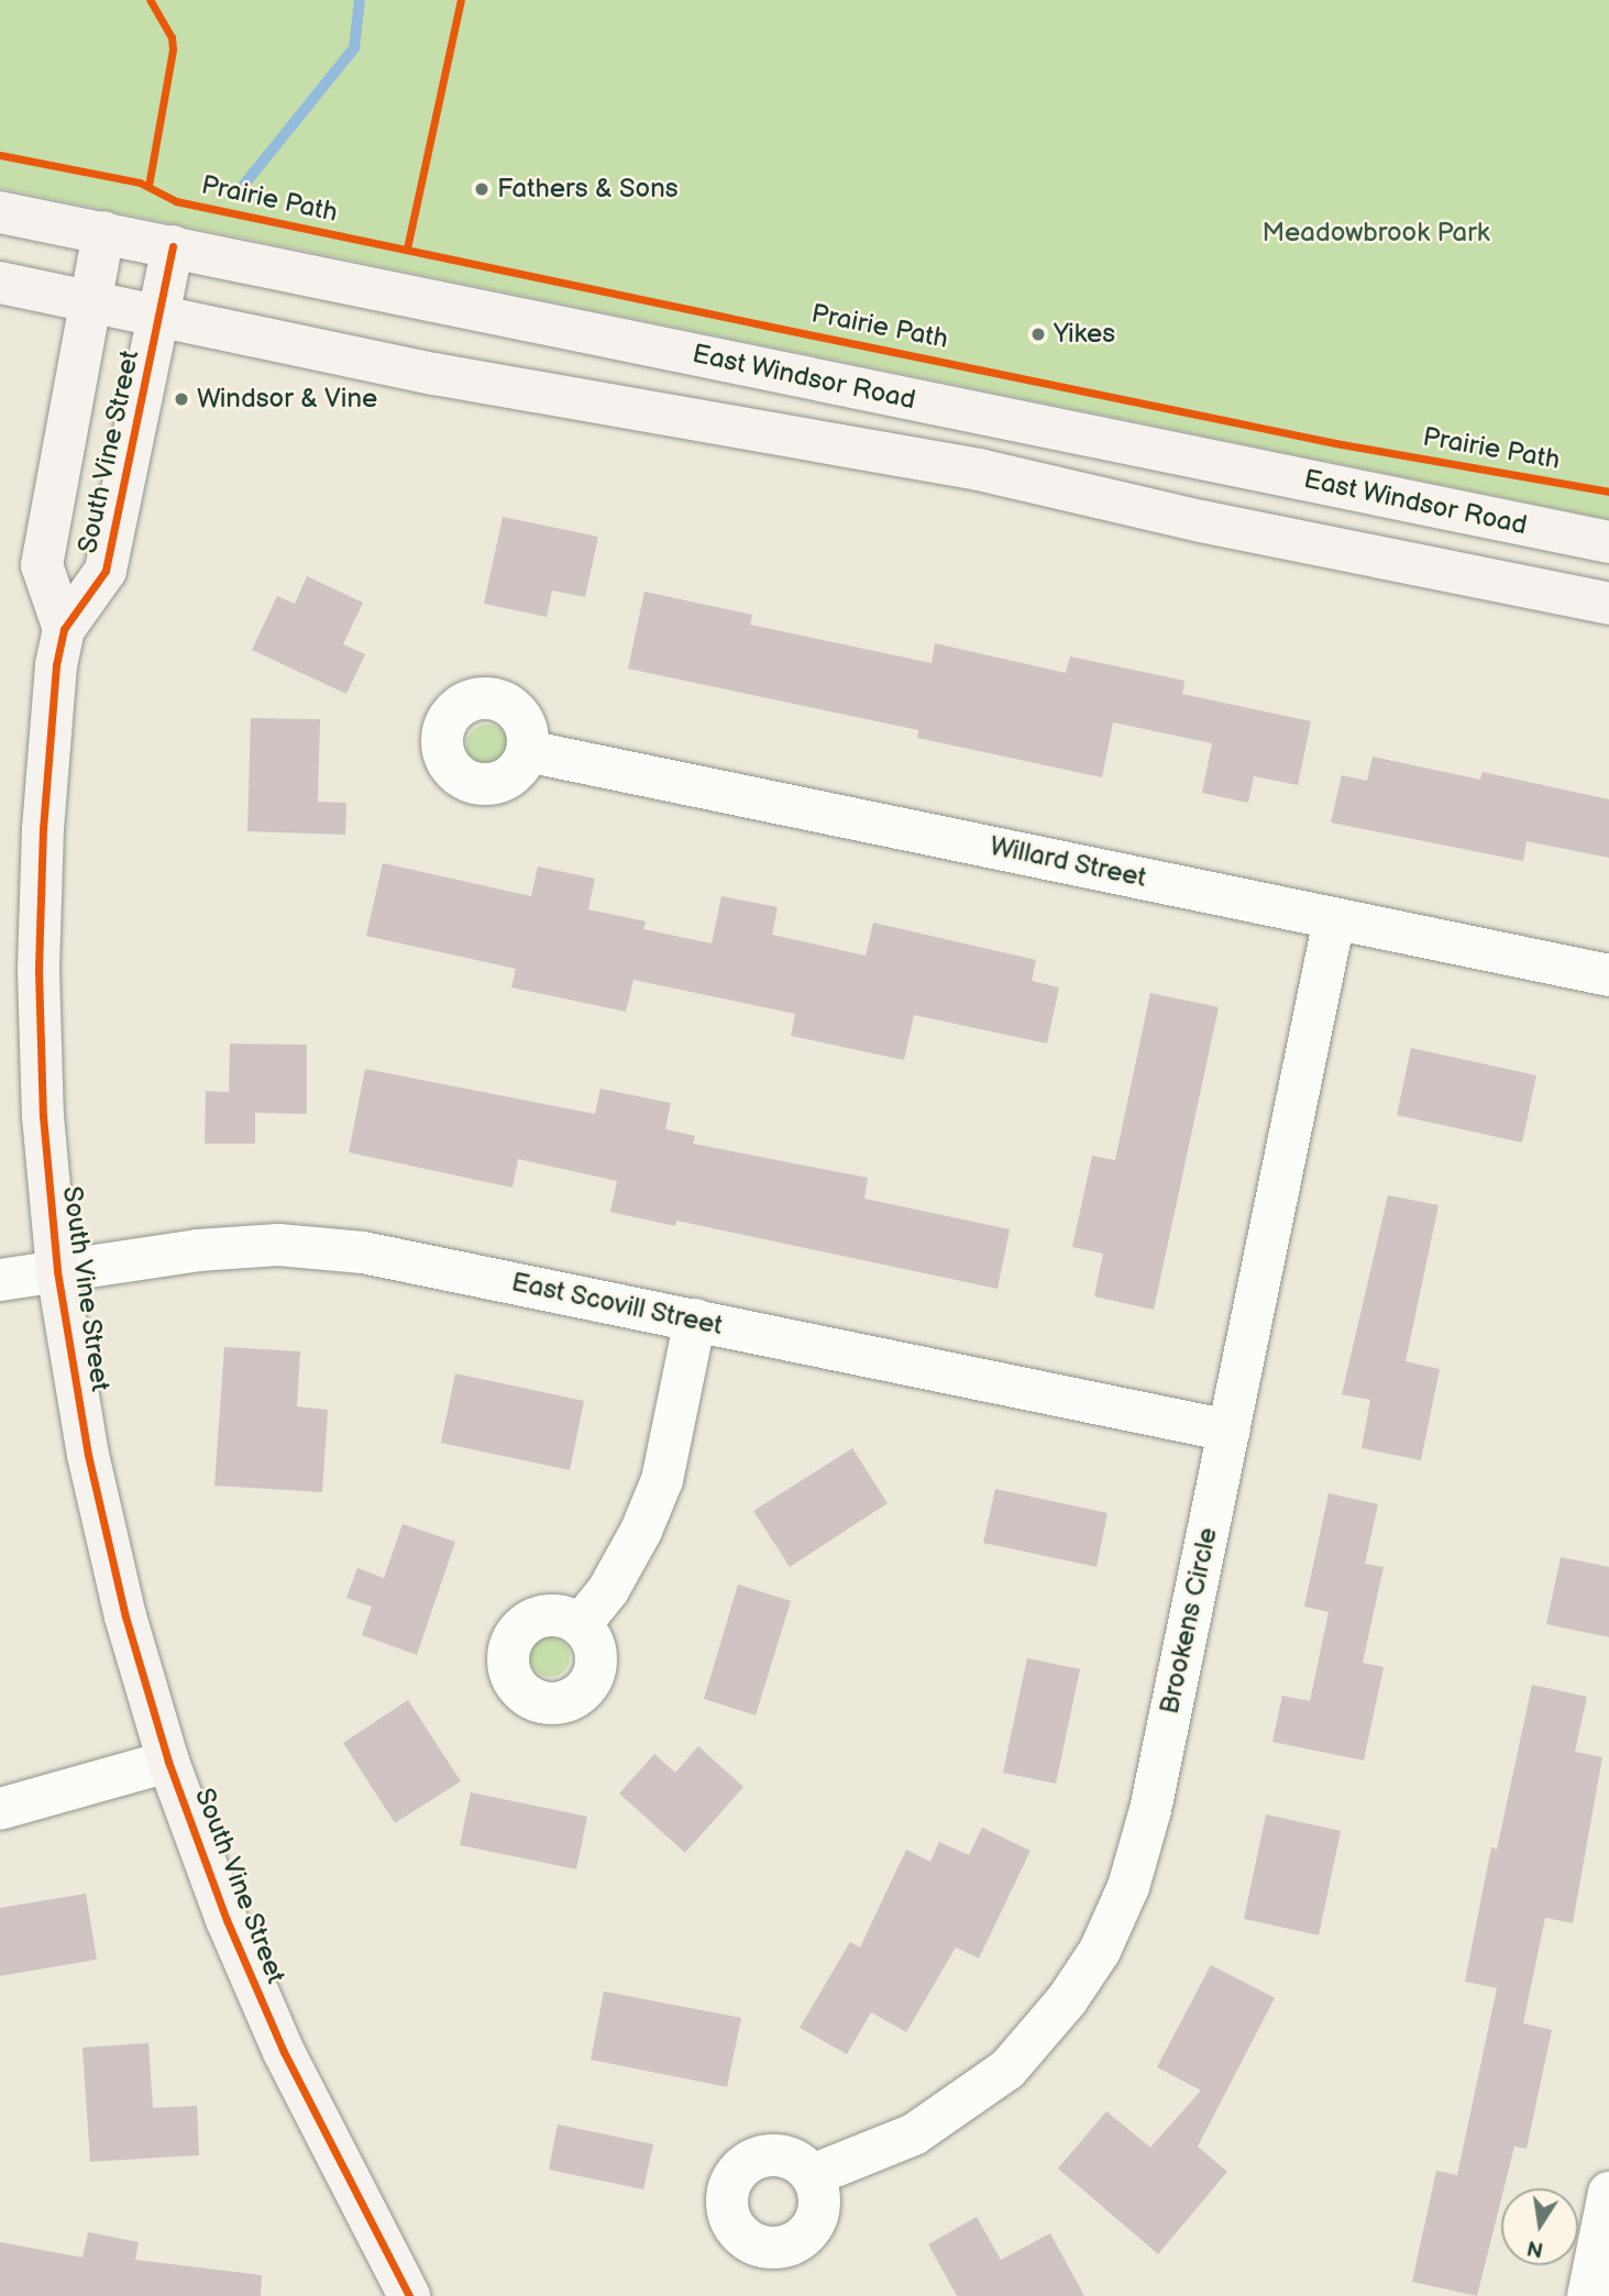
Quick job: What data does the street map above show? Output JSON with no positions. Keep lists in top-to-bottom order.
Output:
{
  "streets": {
    "main road": ["East Windsor Road", "South Vine Street"],
    "street": ["Willard Street", "East Scovill Street", "Brookens Circle"],
    "cycle path": ["Prairie Path"]
  },
  "crossings": [
    ["East Windsor Road", "South Vine Street"],
    ["South Vine Street", "East Scovill Street"],
    ["Willard Street", "Brookens Circle"],
    ["East Scovill Street", "Brookens Circle"]
  ],
  "parks": ["Meadowbrook Park"],
  "places": ["Fathers & Sons", "Yikes", "Windsor & Vine"],
  "north": "bottom"
}
